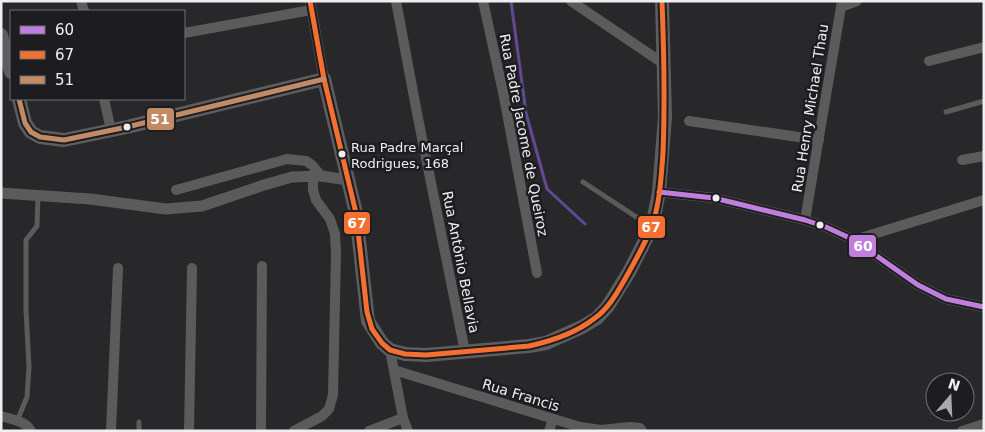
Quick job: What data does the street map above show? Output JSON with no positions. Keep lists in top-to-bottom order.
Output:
{
  "streets": {
    "street": [
      "Rua Henry Michael Thau",
      "Rua Padre Jacome de Queiroz",
      "Rua Antônio Bellavia",
      "Rua Francis"
    ]
  },
  "places": ["Rua Padre Marçal Rodrigues, 168"],
  "lines": ["transit line 67", "transit line 51", "transit line 60"],
  "legend": ["60", "67", "51"],
  "north": "top"
}
